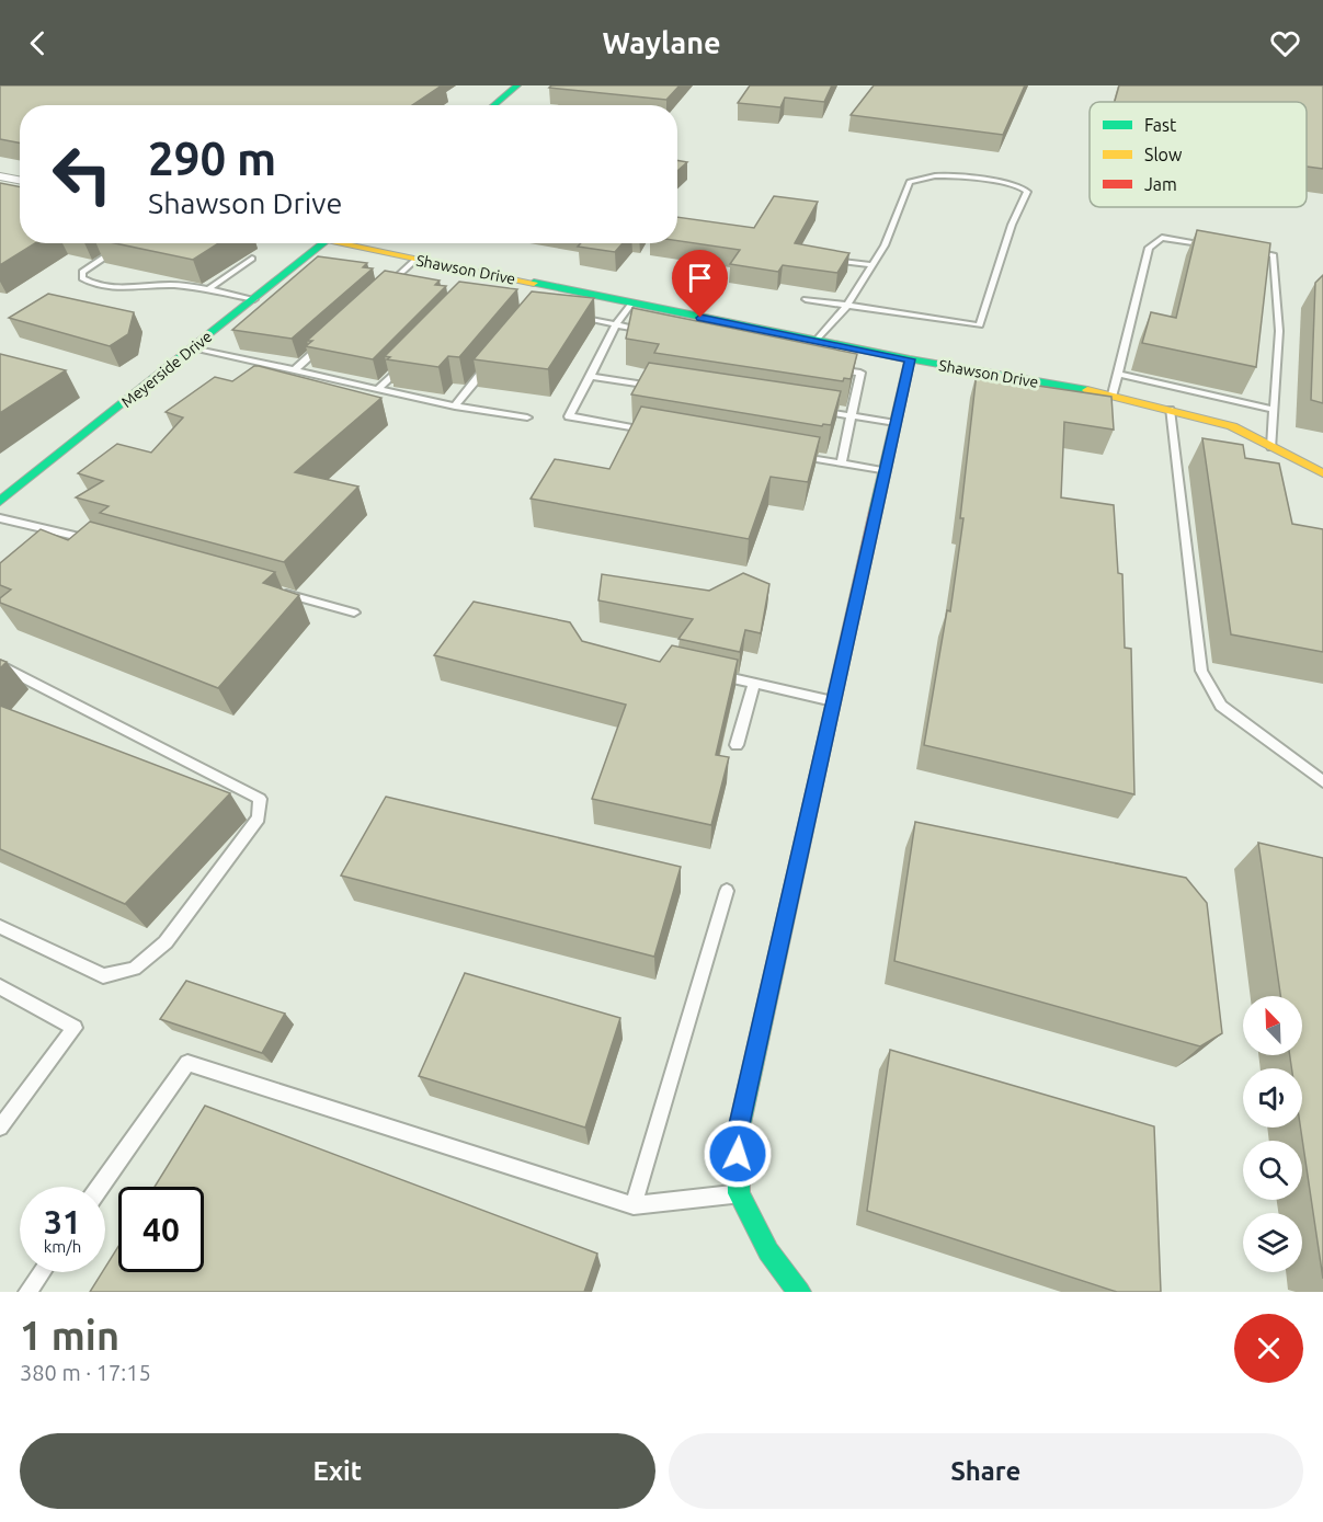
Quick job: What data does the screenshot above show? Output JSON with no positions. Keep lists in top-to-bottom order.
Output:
{
  "streets": {
    "street": ["Shawson Drive", "Meyerside Drive"]
  },
  "legend": ["Fast", "Slow", "Jam"],
  "north": "top left",
  "page": {
    "header": "Waylane",
    "turn": ["290 m", "Shawson Drive"],
    "speed": "31 km/h",
    "limit": "40",
    "heading": ["1 min", "380 m · 17:15"],
    "buttons": ["Exit", "Share"]
  }
}
